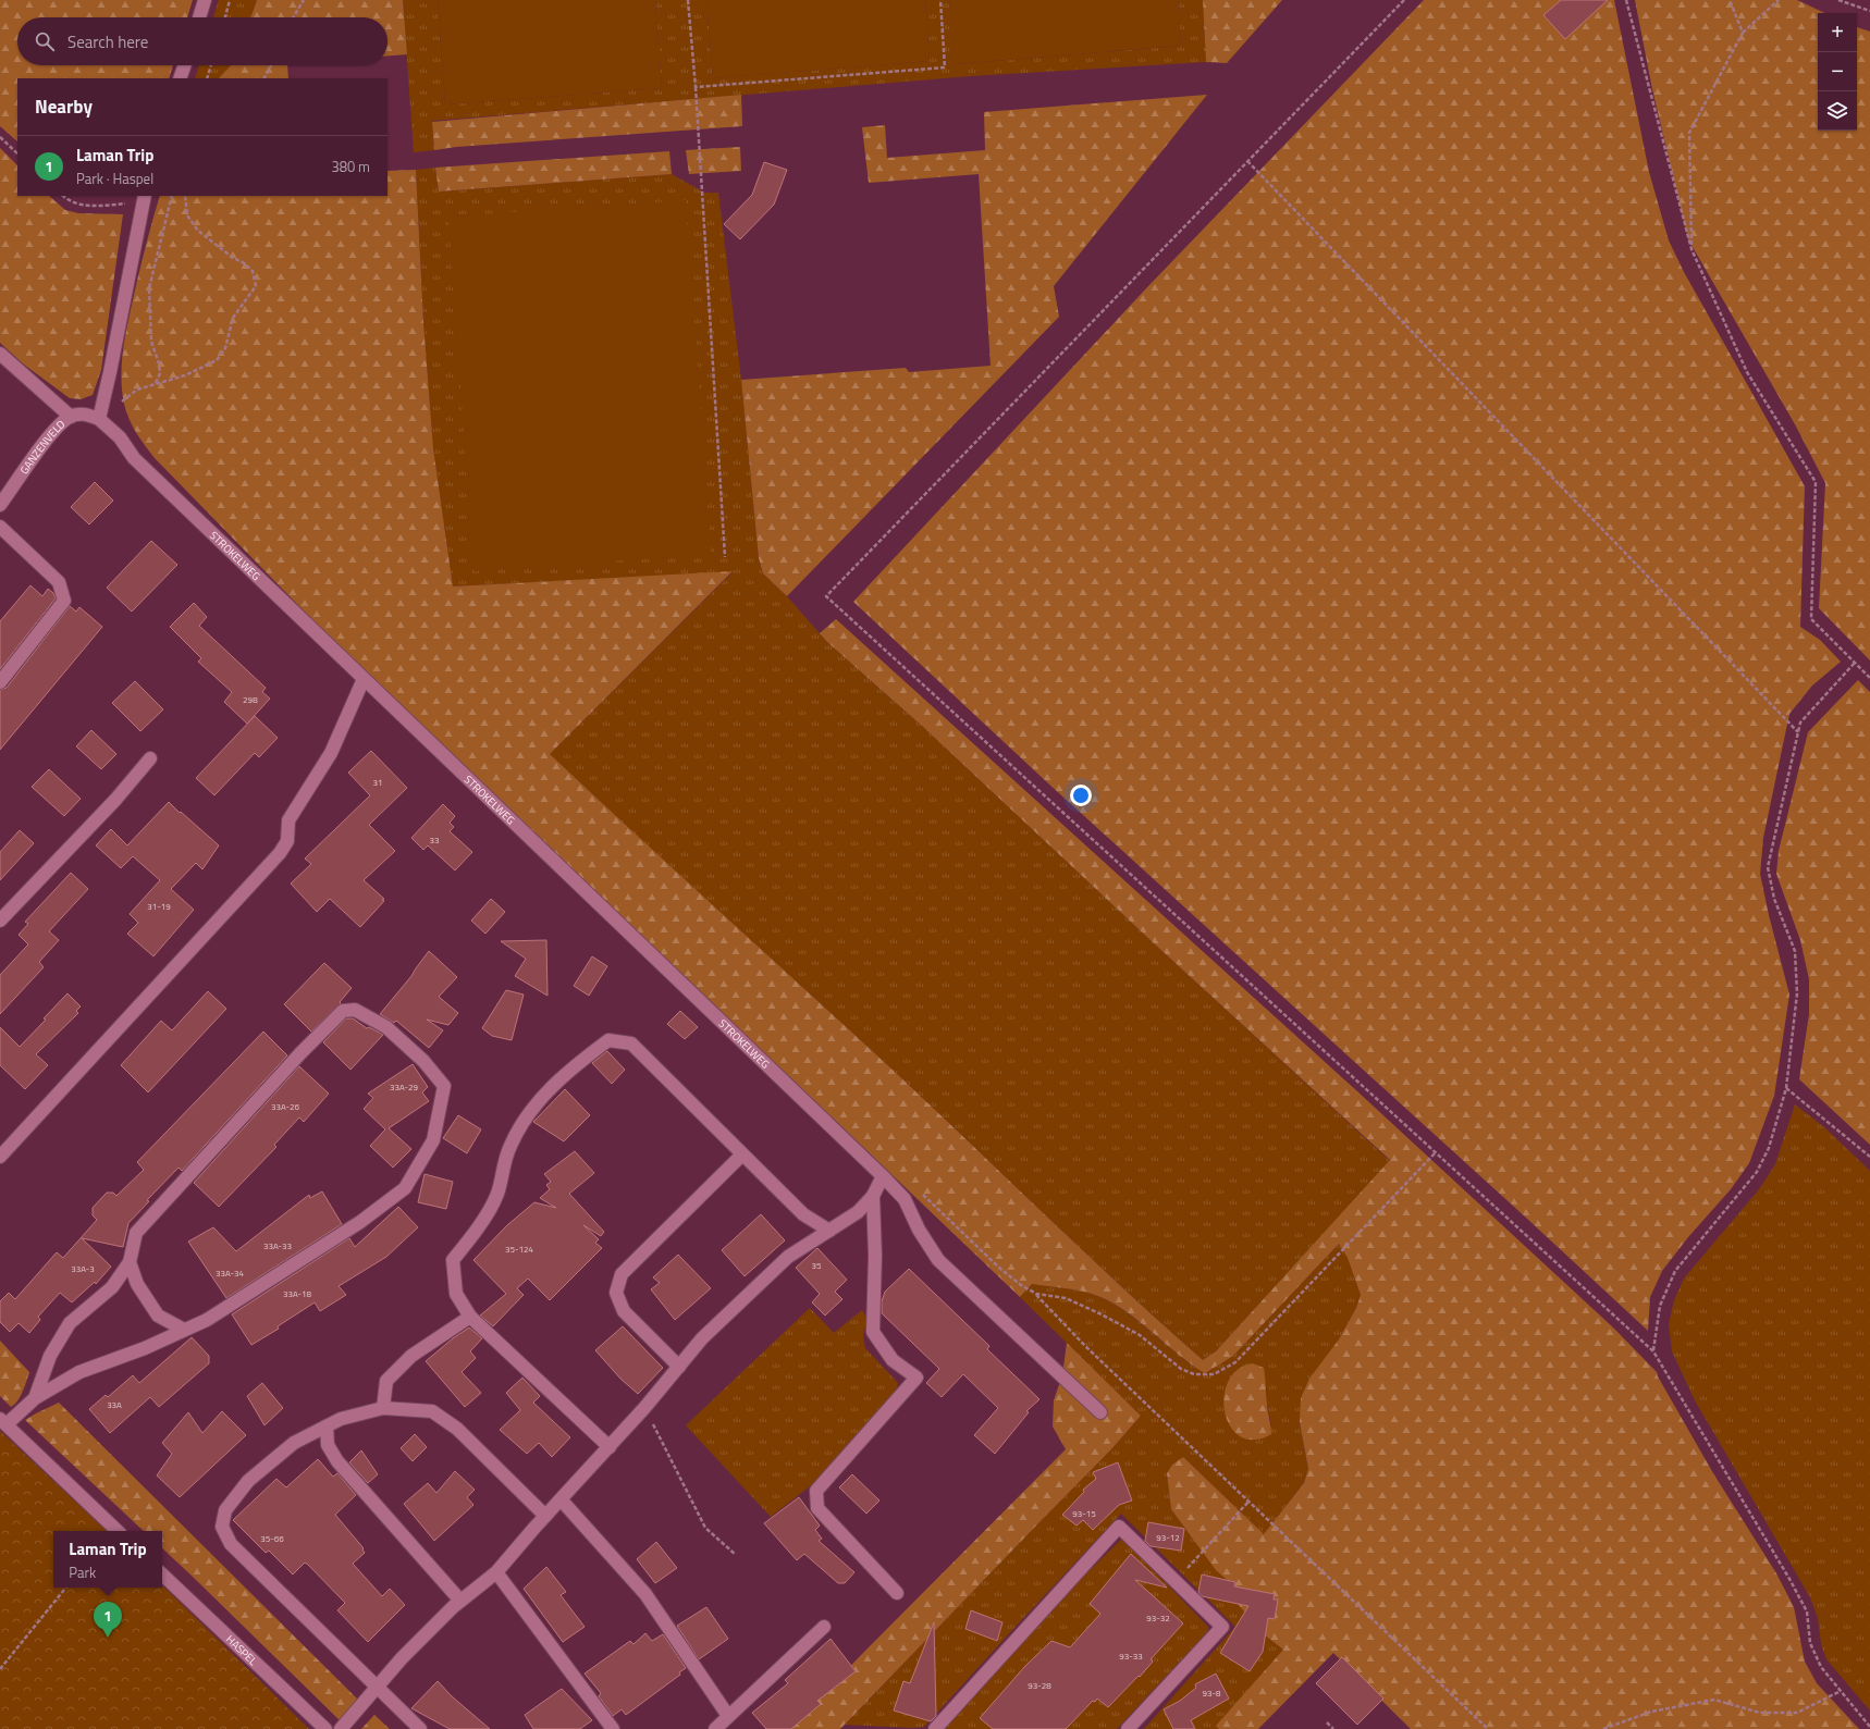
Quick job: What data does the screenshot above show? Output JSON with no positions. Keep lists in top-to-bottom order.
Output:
{
  "streets": {
    "street": ["GANZENVELD", "STROKELWEG", "HASPEL"]
  },
  "crossings": [
    ["GANZENVELD", "STROKELWEG"]
  ],
  "house_numbers": [
    "29B",
    "31",
    "33",
    "31-19",
    "33A-29",
    "33A-26",
    "33A-33",
    "35-124",
    "35",
    "33A-3",
    "33A-34",
    "33A-18",
    "33A",
    "93-15",
    "93-12",
    "35-66",
    "93-32",
    "93-33",
    "93-28",
    "93-8"
  ],
  "page": {
    "map_buttons": ["+", "−"],
    "search": "Search here",
    "heading": "Nearby",
    "list": [
      {
        "mark": "1",
        "name": "Laman Trip",
        "note": "Park · Haspel",
        "value": "380 m"
      }
    ],
    "popup": ["Laman Trip", "Park"],
    "pins": "1"
  }
}
